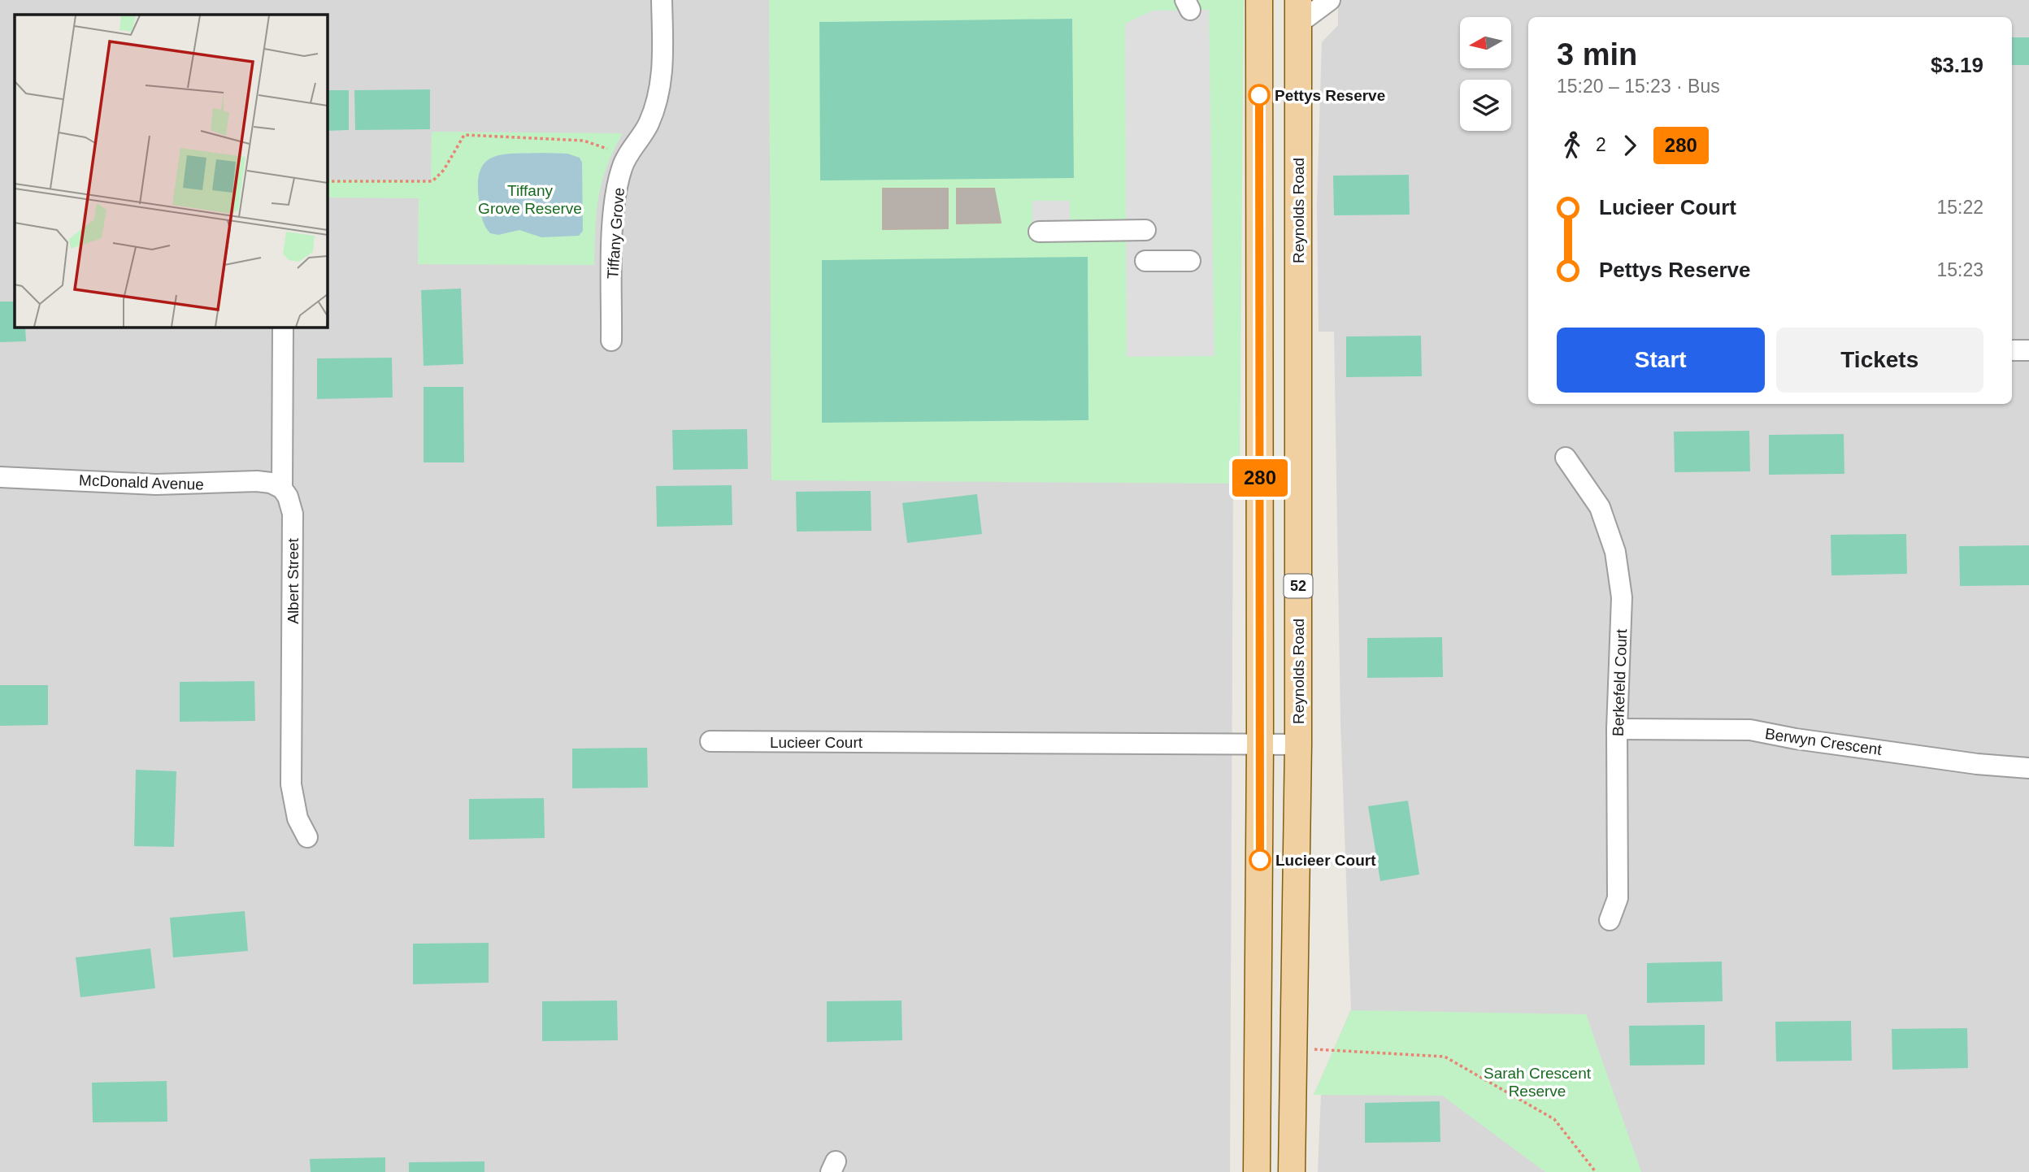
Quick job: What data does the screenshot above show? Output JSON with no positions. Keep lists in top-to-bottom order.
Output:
{
  "streets": {
    "main road": ["Reynolds Road", "52"],
    "street": [
      "Tiffany Grove",
      "McDonald Avenue",
      "Albert Street",
      "Berkefeld Court",
      "Berwyn Crescent",
      "Lucieer Court"
    ]
  },
  "crossings": [
    ["Reynolds Road", "Lucieer Court"],
    ["McDonald Avenue", "Albert Street"],
    ["Berkefeld Court", "Berwyn Crescent"]
  ],
  "parks": ["Tiffany Grove Reserve", "Sarah Crescent Reserve"],
  "places": ["Pettys Reserve", "Lucieer Court"],
  "lines": ["bus line 280"],
  "north": "left",
  "page": {
    "on_map": "280",
    "heading": ["3 min", "15:20 – 15:23 · Bus", "$3.19"],
    "legs": ["2", "280"],
    "list": [
      {
        "name": "Lucieer Court",
        "value": "15:22"
      },
      {
        "name": "Pettys Reserve",
        "value": "15:23"
      }
    ],
    "buttons": ["Start", "Tickets"]
  }
}
